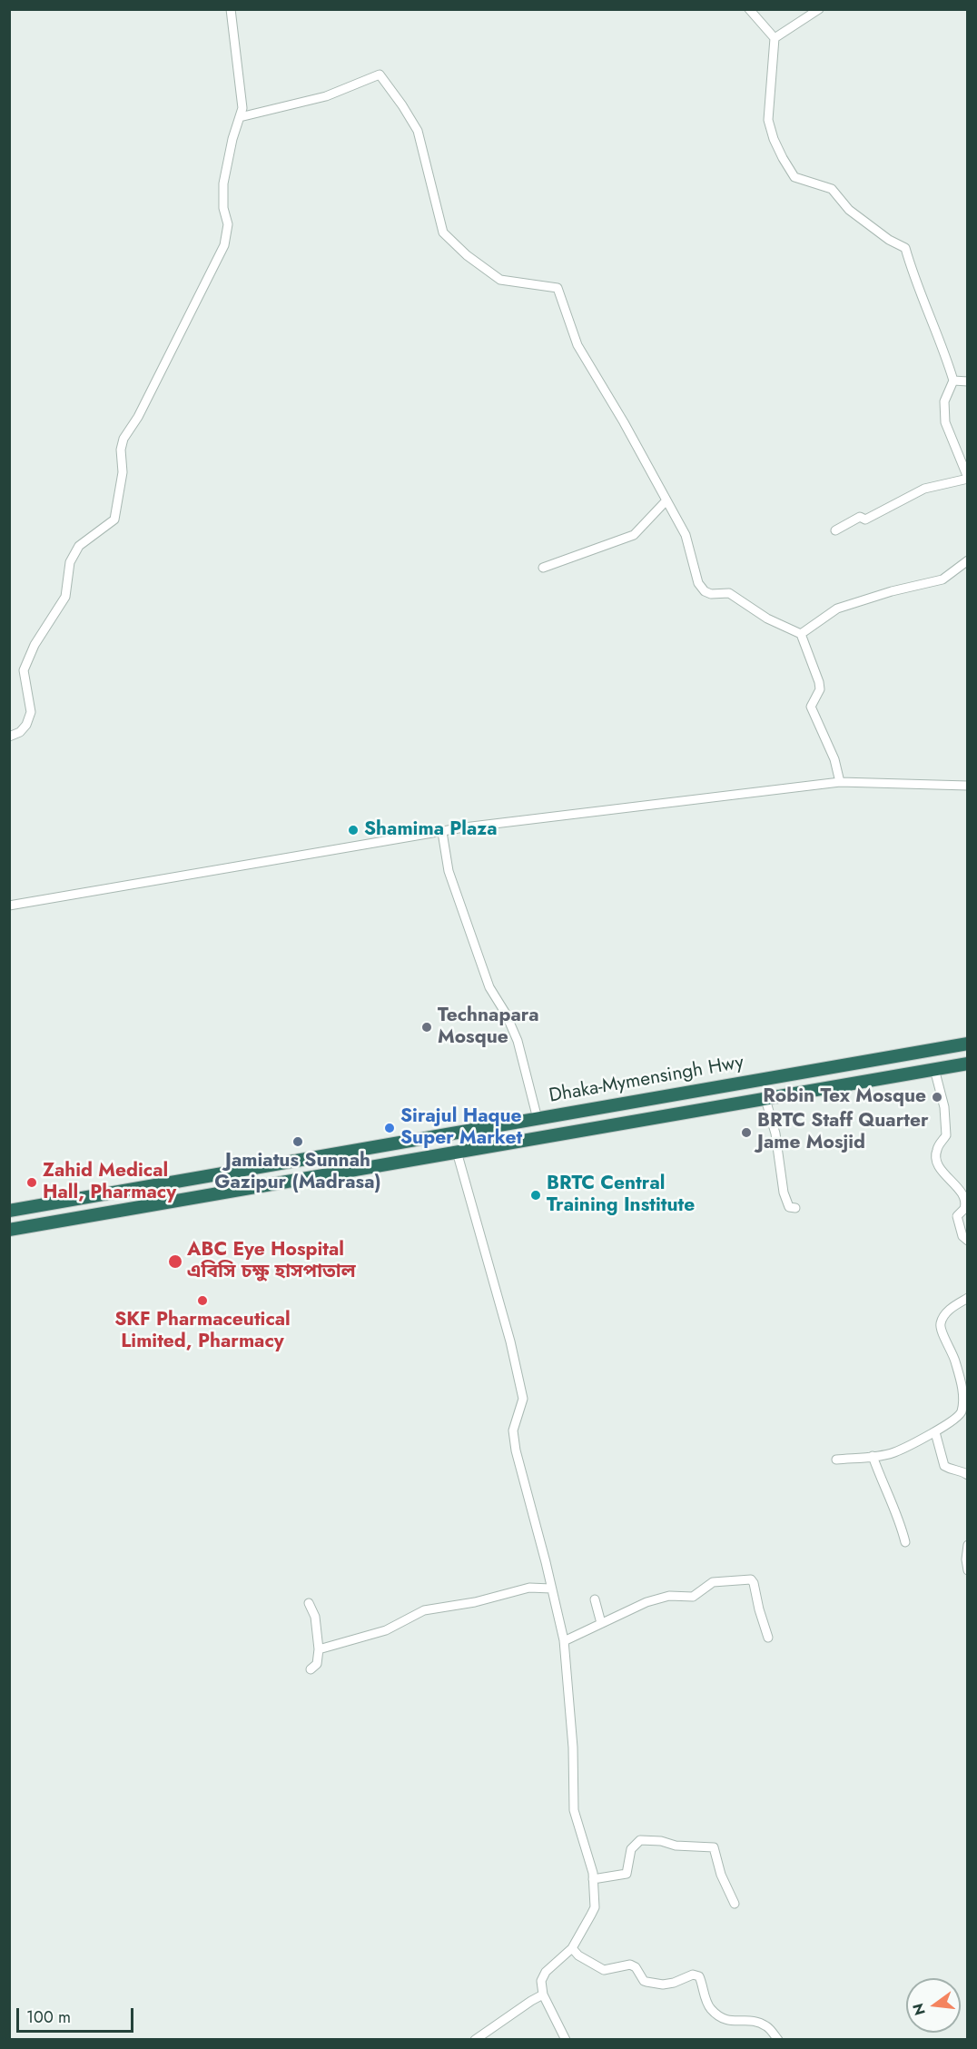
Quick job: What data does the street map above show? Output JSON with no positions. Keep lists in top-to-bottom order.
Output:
{
  "streets": {
    "highway": ["Dhaka-Mymensingh Hwy"]
  },
  "places": [
    "Shamima Plaza",
    "Technapara Mosque",
    "Robin Tex Mosque",
    "Sirajul Haque Super Market",
    "BRTC Staff Quarter Jame Mosjid",
    "Jamiatus Sunnah Gazipur (Madrasa)",
    "Zahid Medical Hall, Pharmacy",
    "BRTC Central Training Institute",
    "ABC Eye Hospital এবিসি চক্ষু হাসপাতাল",
    "SKF Pharmaceutical Limited, Pharmacy"
  ],
  "scale_bar": "100 m",
  "north": "left"
}
